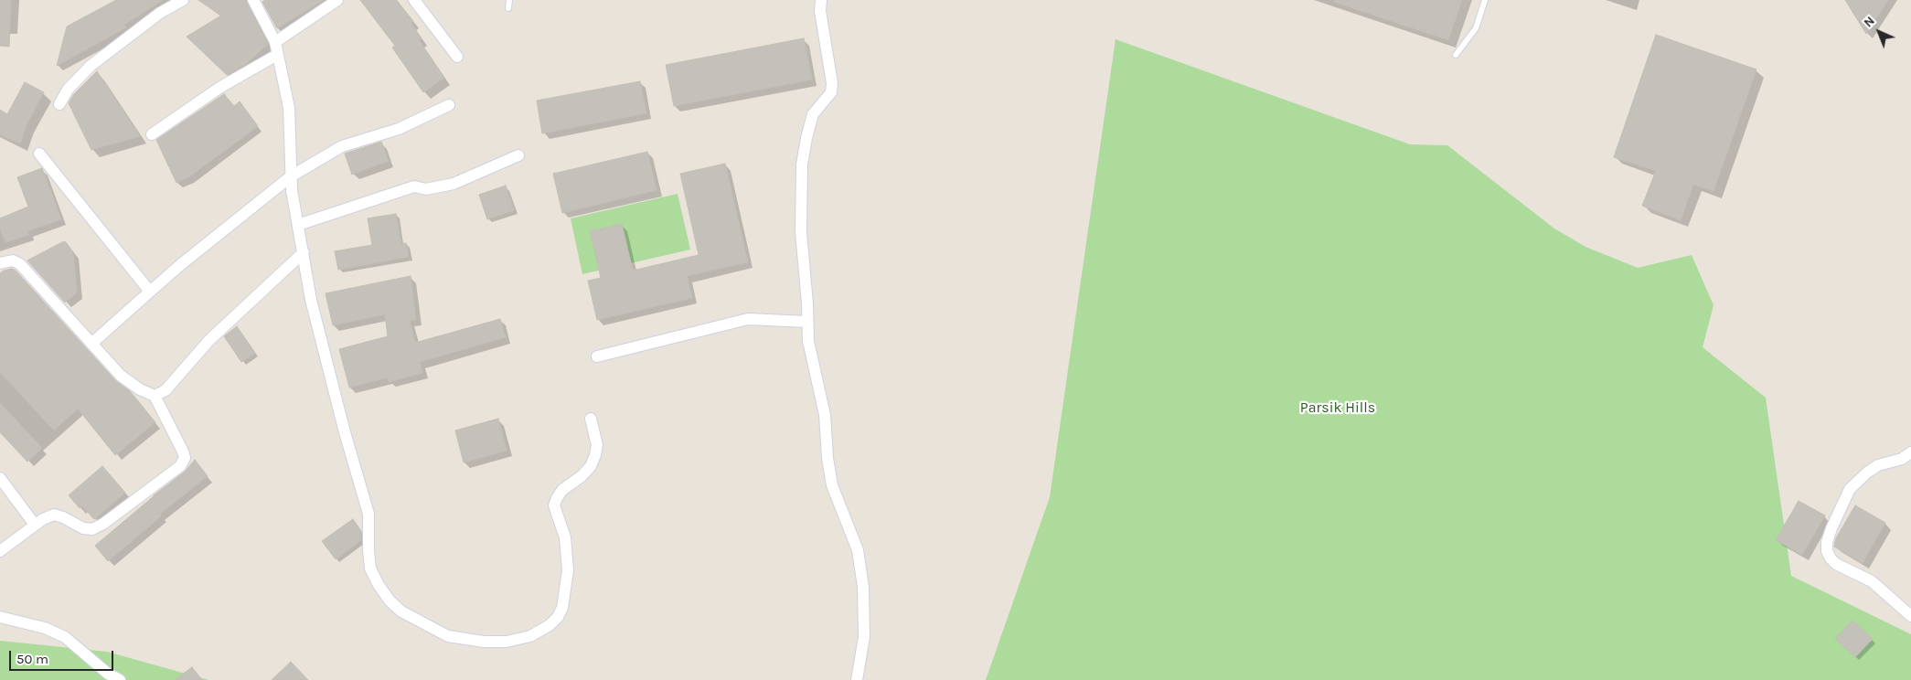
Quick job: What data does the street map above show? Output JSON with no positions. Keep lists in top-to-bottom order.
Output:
{
  "parks": ["Parsik Hills"],
  "scale_bar": "50 m",
  "north": "top left"
}
